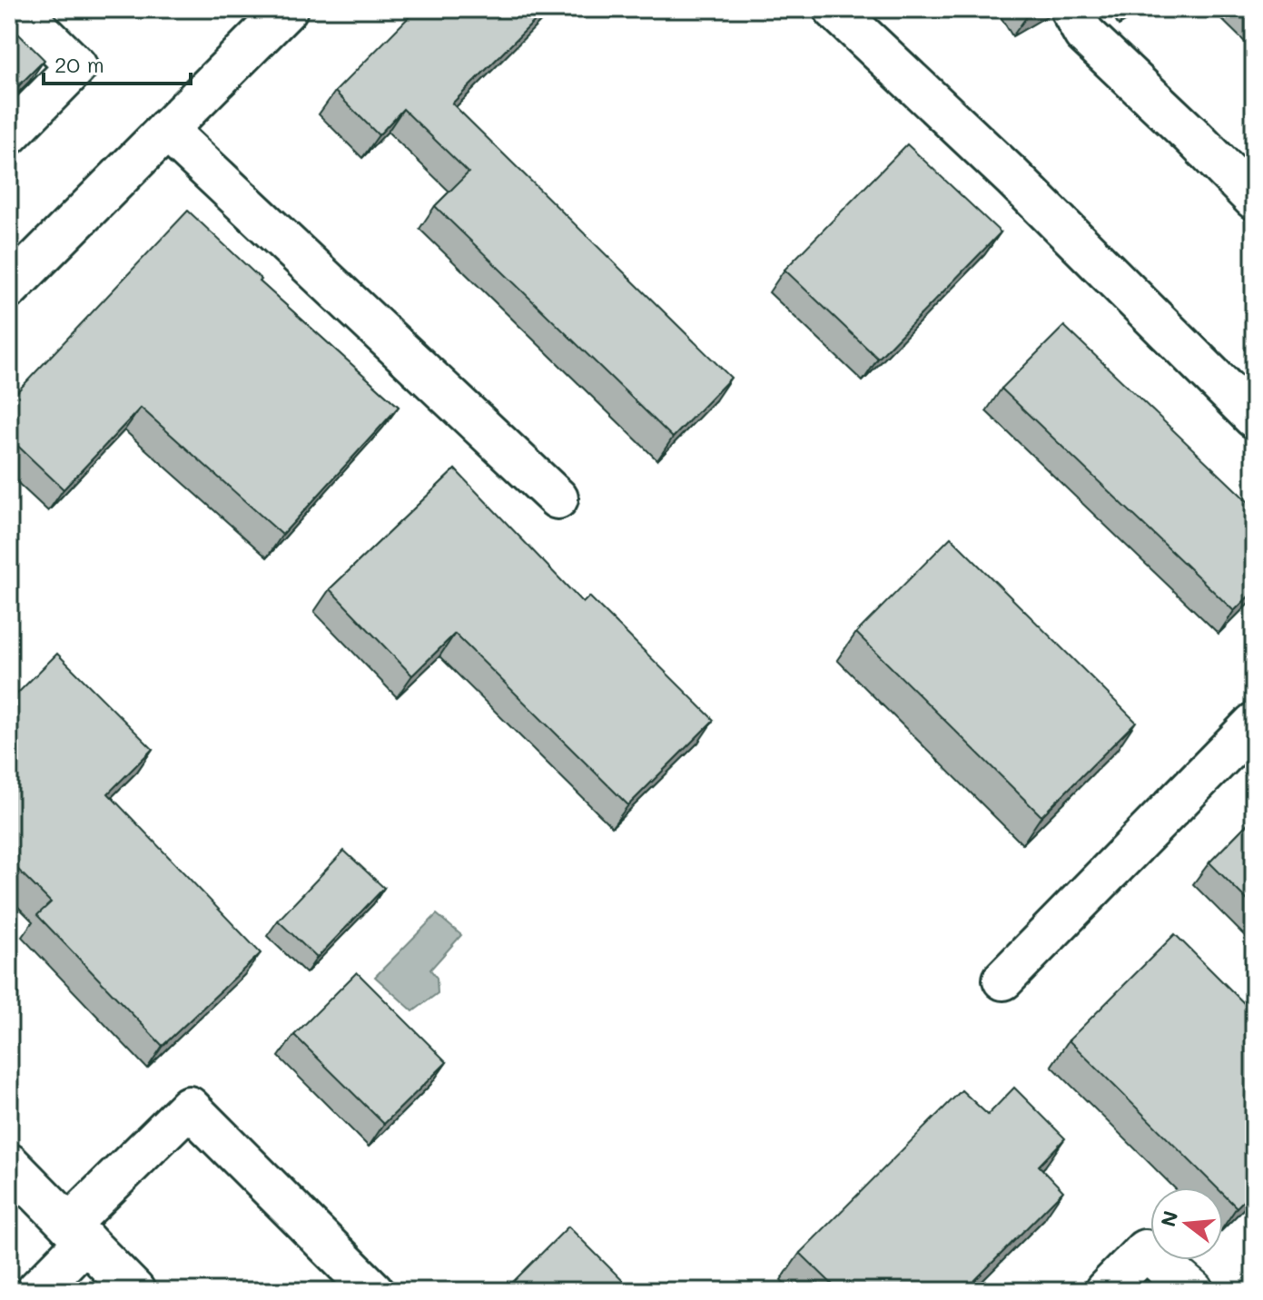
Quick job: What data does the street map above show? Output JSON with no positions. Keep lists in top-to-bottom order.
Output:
{
  "scale_bar": "20 m",
  "north": "left"
}
